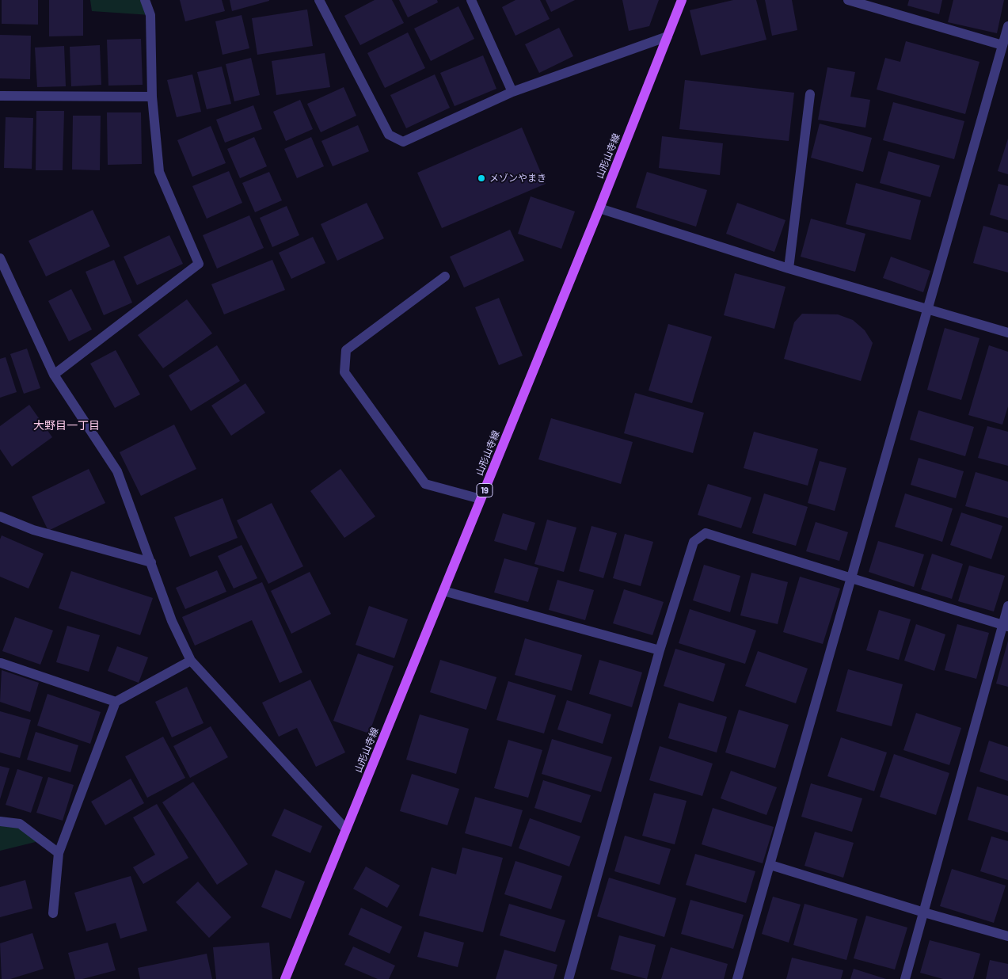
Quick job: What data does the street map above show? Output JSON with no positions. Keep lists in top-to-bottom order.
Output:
{
  "streets": {
    "main road": ["山形山寺線", "19"]
  },
  "districts": ["大野目一丁目"],
  "places": ["メゾンやまき"]
}
